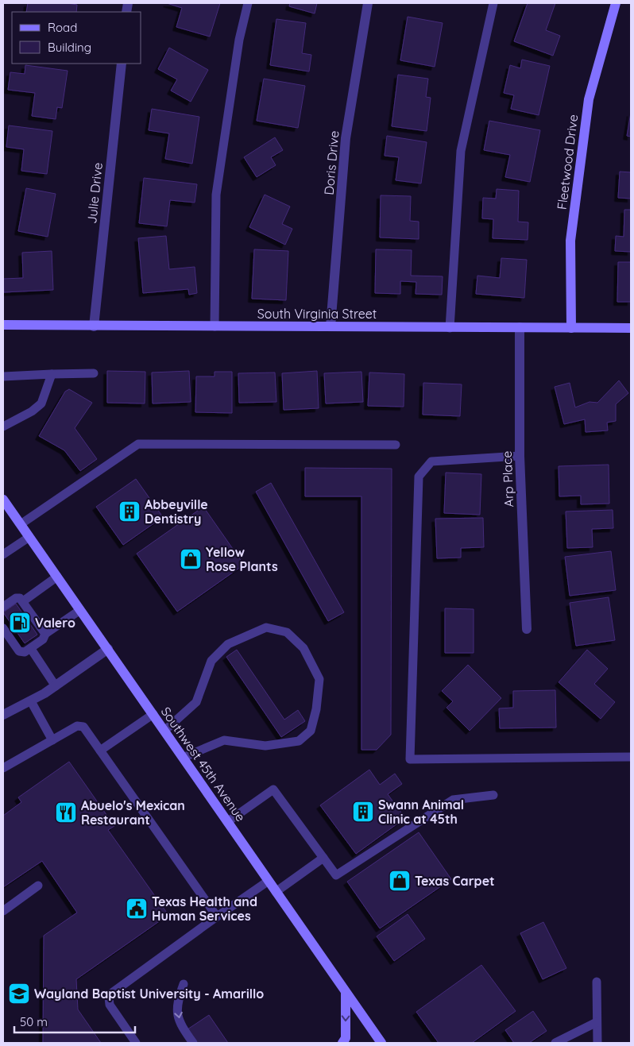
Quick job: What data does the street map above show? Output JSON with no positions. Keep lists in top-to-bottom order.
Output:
{
  "streets": {
    "street": [
      "Fleetwood Drive",
      "Doris Drive",
      "Julie Drive",
      "South Virginia Street",
      "Arp Place",
      "Southwest 45th Avenue"
    ]
  },
  "crossings": [
    ["Fleetwood Drive", "South Virginia Street"],
    ["Doris Drive", "South Virginia Street"],
    ["Julie Drive", "South Virginia Street"],
    ["South Virginia Street", "Arp Place"]
  ],
  "places": {
    "building": ["Abbeyville Dentistry", "Swann Animal Clinic at 45th"],
    "shop": ["Yellow Rose Plants", "Texas Carpet"],
    "fuel station": ["Valero"],
    "restaurant": ["Abuelo's Mexican Restaurant"],
    "public building": ["Texas Health and Human Services"],
    "school or university": ["Wayland Baptist University - Amarillo"]
  },
  "legend": ["Road", "Building"],
  "scale_bar": "50 m"
}
